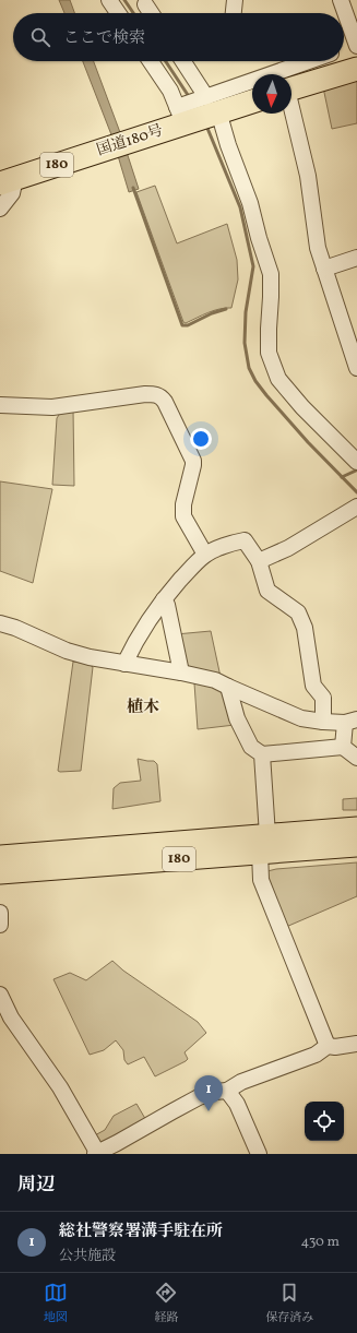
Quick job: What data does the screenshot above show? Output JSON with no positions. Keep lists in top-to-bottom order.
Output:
{
  "streets": {
    "highway": ["国道180号", "180"]
  },
  "districts": ["植木"],
  "north": "bottom",
  "page": {
    "search": "ここで検索",
    "pins": "1",
    "heading": "周辺",
    "list": [
      {
        "mark": "1",
        "name": "総社警察署溝手駐在所",
        "note": "公共施設",
        "value": "430 m"
      }
    ],
    "nav": ["地図", "経路", "保存済み"]
  }
}
